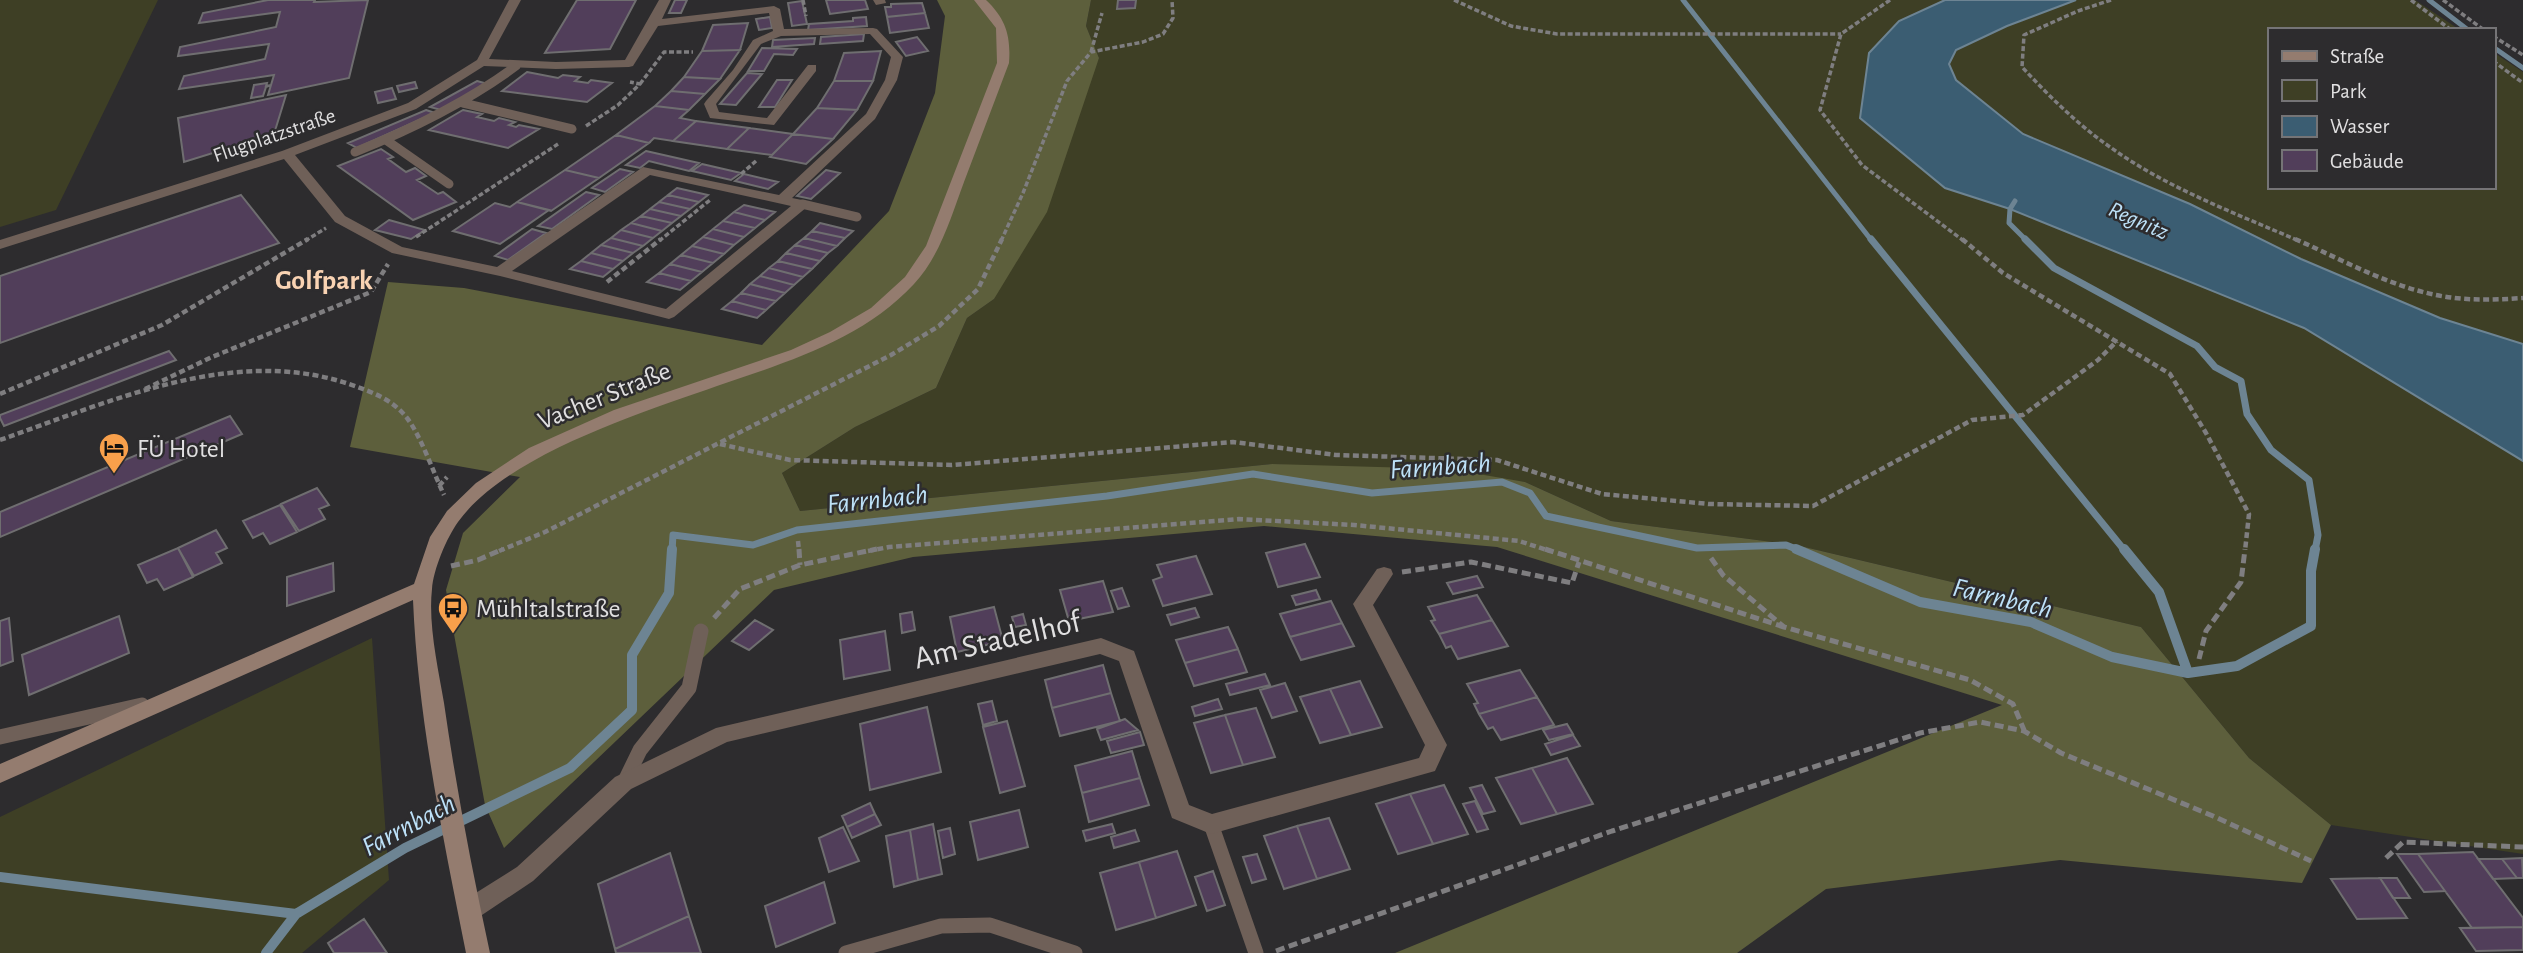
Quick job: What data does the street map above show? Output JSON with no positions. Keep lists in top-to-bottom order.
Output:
{
  "streets": {
    "street": ["Flugplatzstraße", "Vacher Straße", "Am Stadelhof"]
  },
  "crossings": [
    ["Vacher Straße", "Am Stadelhof"]
  ],
  "districts": ["Golfpark"],
  "water": ["Regnitz", "Farrnbach"],
  "places": {
    "hotel": ["FÜ Hotel"],
    "bus stop": ["Mühltalstraße"]
  },
  "legend": [
    "Straße",
    "Park",
    "Wasser",
    "Gebäude"
  ]
}
